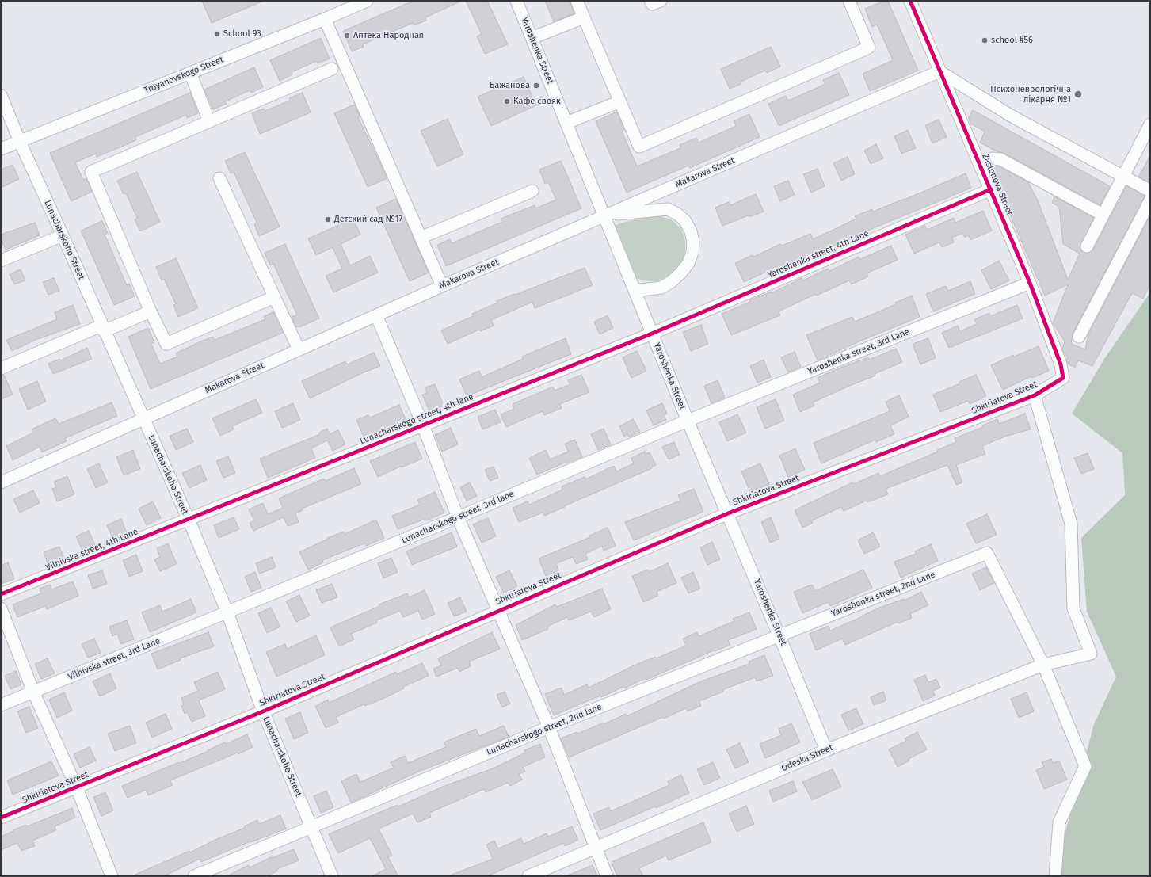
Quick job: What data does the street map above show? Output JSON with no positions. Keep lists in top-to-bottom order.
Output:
{
  "streets": {
    "street": [
      "Yaroshenka Street",
      "Troyanovskogo Street",
      "Makarova Street",
      "Zaslonova Street",
      "Lunacharskoho Street",
      "Yaroshenka street, 4th Lane",
      "Yaroshenka street, 3rd Lane",
      "Shkiriatova Street",
      "Lunacharskogo street, 4th lane",
      "Lunacharskogo street, 3rd lane",
      "Vilhivska street, 4th Lane",
      "Yaroshenka street, 2nd Lane",
      "Vilhivska street, 3rd Lane",
      "Lunacharskogo street, 2nd lane",
      "Odeska Street"
    ]
  },
  "crossings": [
    ["Yaroshenka Street", "Makarova Street"],
    ["Yaroshenka Street", "Yaroshenka street, 4th Lane"],
    ["Yaroshenka Street", "Yaroshenka street, 3rd Lane"],
    ["Yaroshenka Street", "Shkiriatova Street"],
    ["Yaroshenka Street", "Lunacharskogo street, 4th lane"],
    ["Yaroshenka Street", "Lunacharskogo street, 3rd lane"],
    ["Yaroshenka Street", "Yaroshenka street, 2nd Lane"],
    ["Yaroshenka Street", "Lunacharskogo street, 2nd lane"],
    ["Yaroshenka Street", "Odeska Street"],
    ["Troyanovskogo Street", "Lunacharskoho Street"],
    ["Makarova Street", "Zaslonova Street"],
    ["Makarova Street", "Lunacharskoho Street"],
    ["Zaslonova Street", "Yaroshenka street, 4th Lane"],
    ["Zaslonova Street", "Yaroshenka street, 3rd Lane"],
    ["Zaslonova Street", "Shkiriatova Street"],
    ["Lunacharskoho Street", "Shkiriatova Street"],
    ["Lunacharskoho Street", "Lunacharskogo street, 4th lane"],
    ["Lunacharskoho Street", "Lunacharskogo street, 3rd lane"],
    ["Lunacharskoho Street", "Vilhivska street, 4th Lane"],
    ["Lunacharskoho Street", "Vilhivska street, 3rd Lane"],
    ["Lunacharskoho Street", "Lunacharskogo street, 2nd lane"],
    ["Yaroshenka street, 4th Lane", "Lunacharskogo street, 4th lane"],
    ["Yaroshenka street, 3rd Lane", "Lunacharskogo street, 3rd lane"],
    ["Shkiriatova Street", "Odeska Street"],
    ["Lunacharskogo street, 4th lane", "Vilhivska street, 4th Lane"],
    ["Lunacharskogo street, 3rd lane", "Vilhivska street, 3rd Lane"],
    ["Yaroshenka street, 2nd Lane", "Lunacharskogo street, 2nd lane"],
    ["Yaroshenka street, 2nd Lane", "Odeska Street"]
  ],
  "places": [
    "School 93",
    "Аптека Народная",
    "school #56",
    "Бажанова",
    "Психоневрологічна лікарня №1",
    "Кафе свояк",
    "Детский сад №17"
  ]
}
